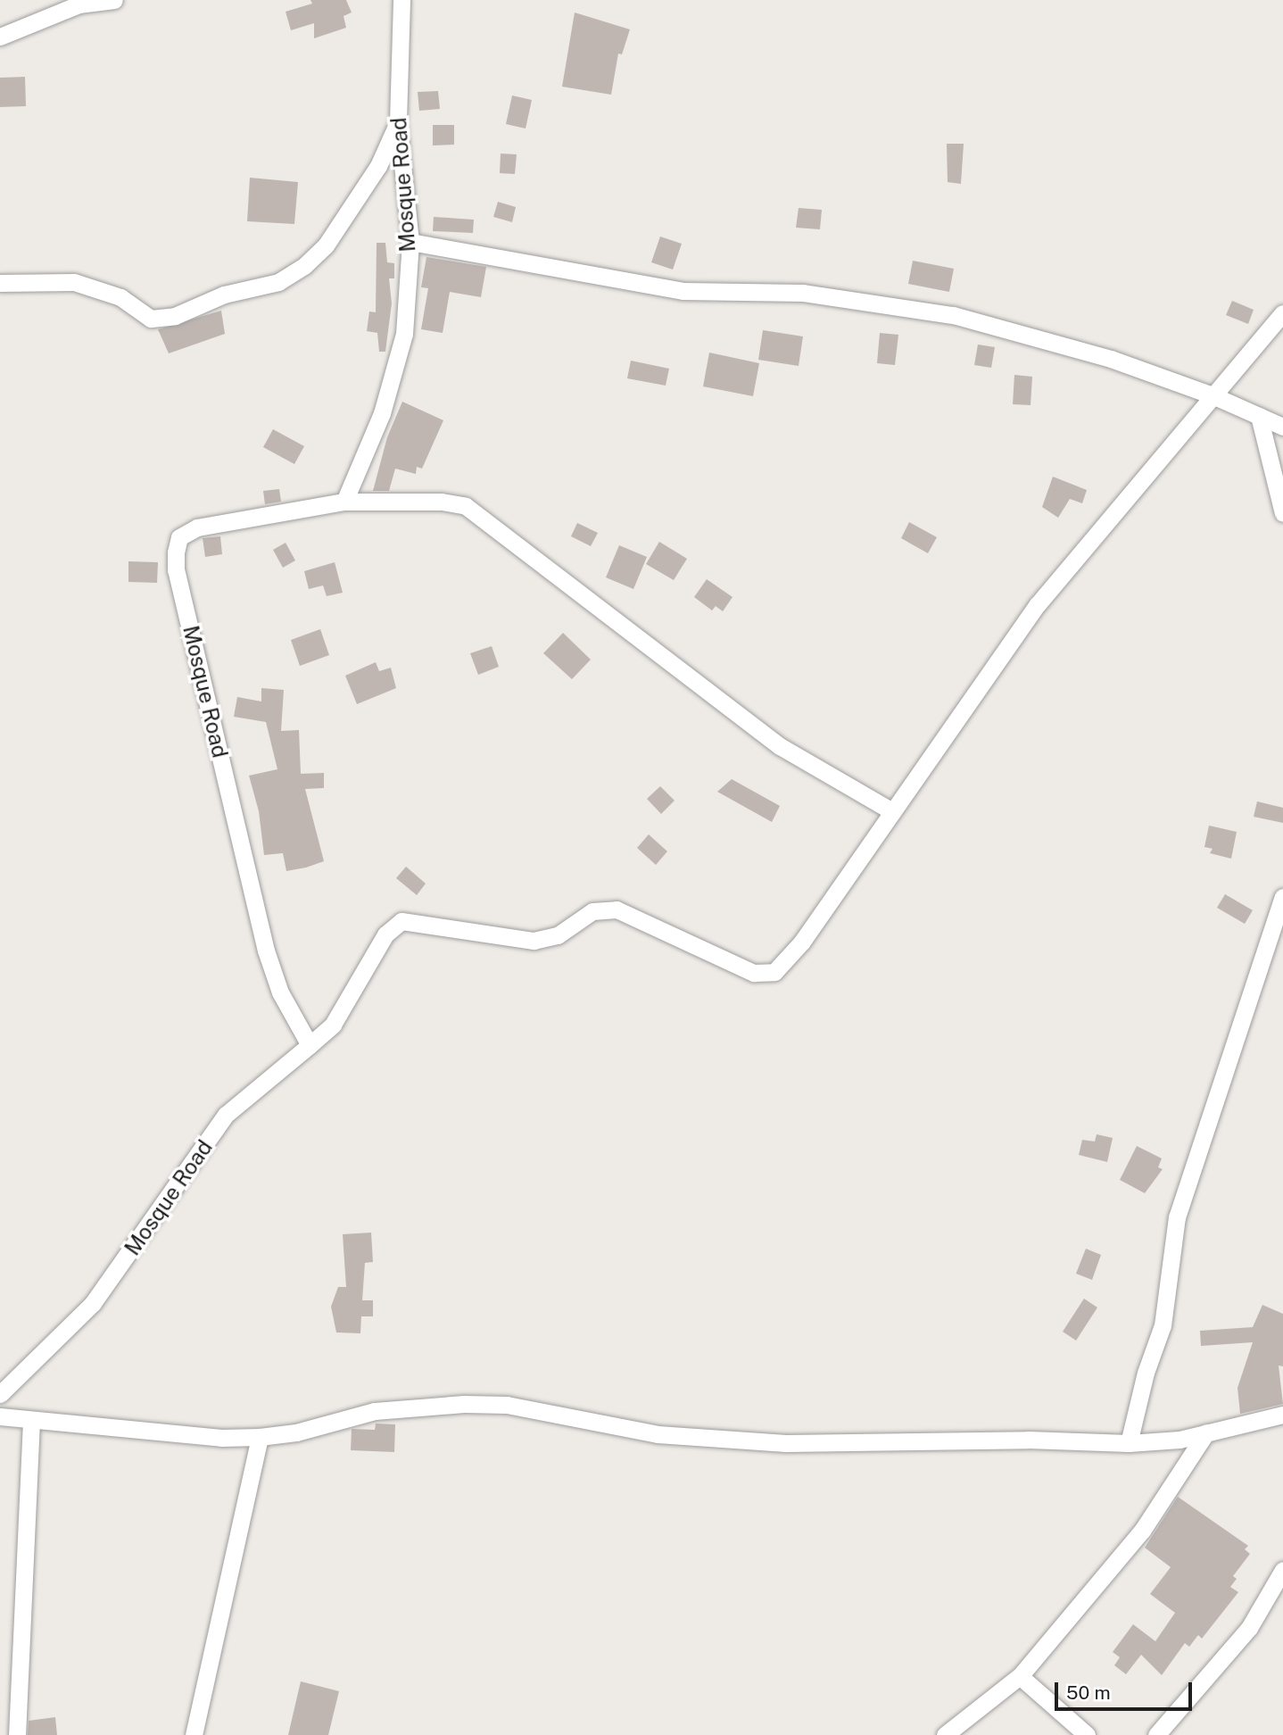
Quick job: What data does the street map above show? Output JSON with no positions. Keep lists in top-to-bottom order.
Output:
{
  "streets": {
    "street": ["Mosque Road"]
  },
  "scale_bar": "50 m"
}
